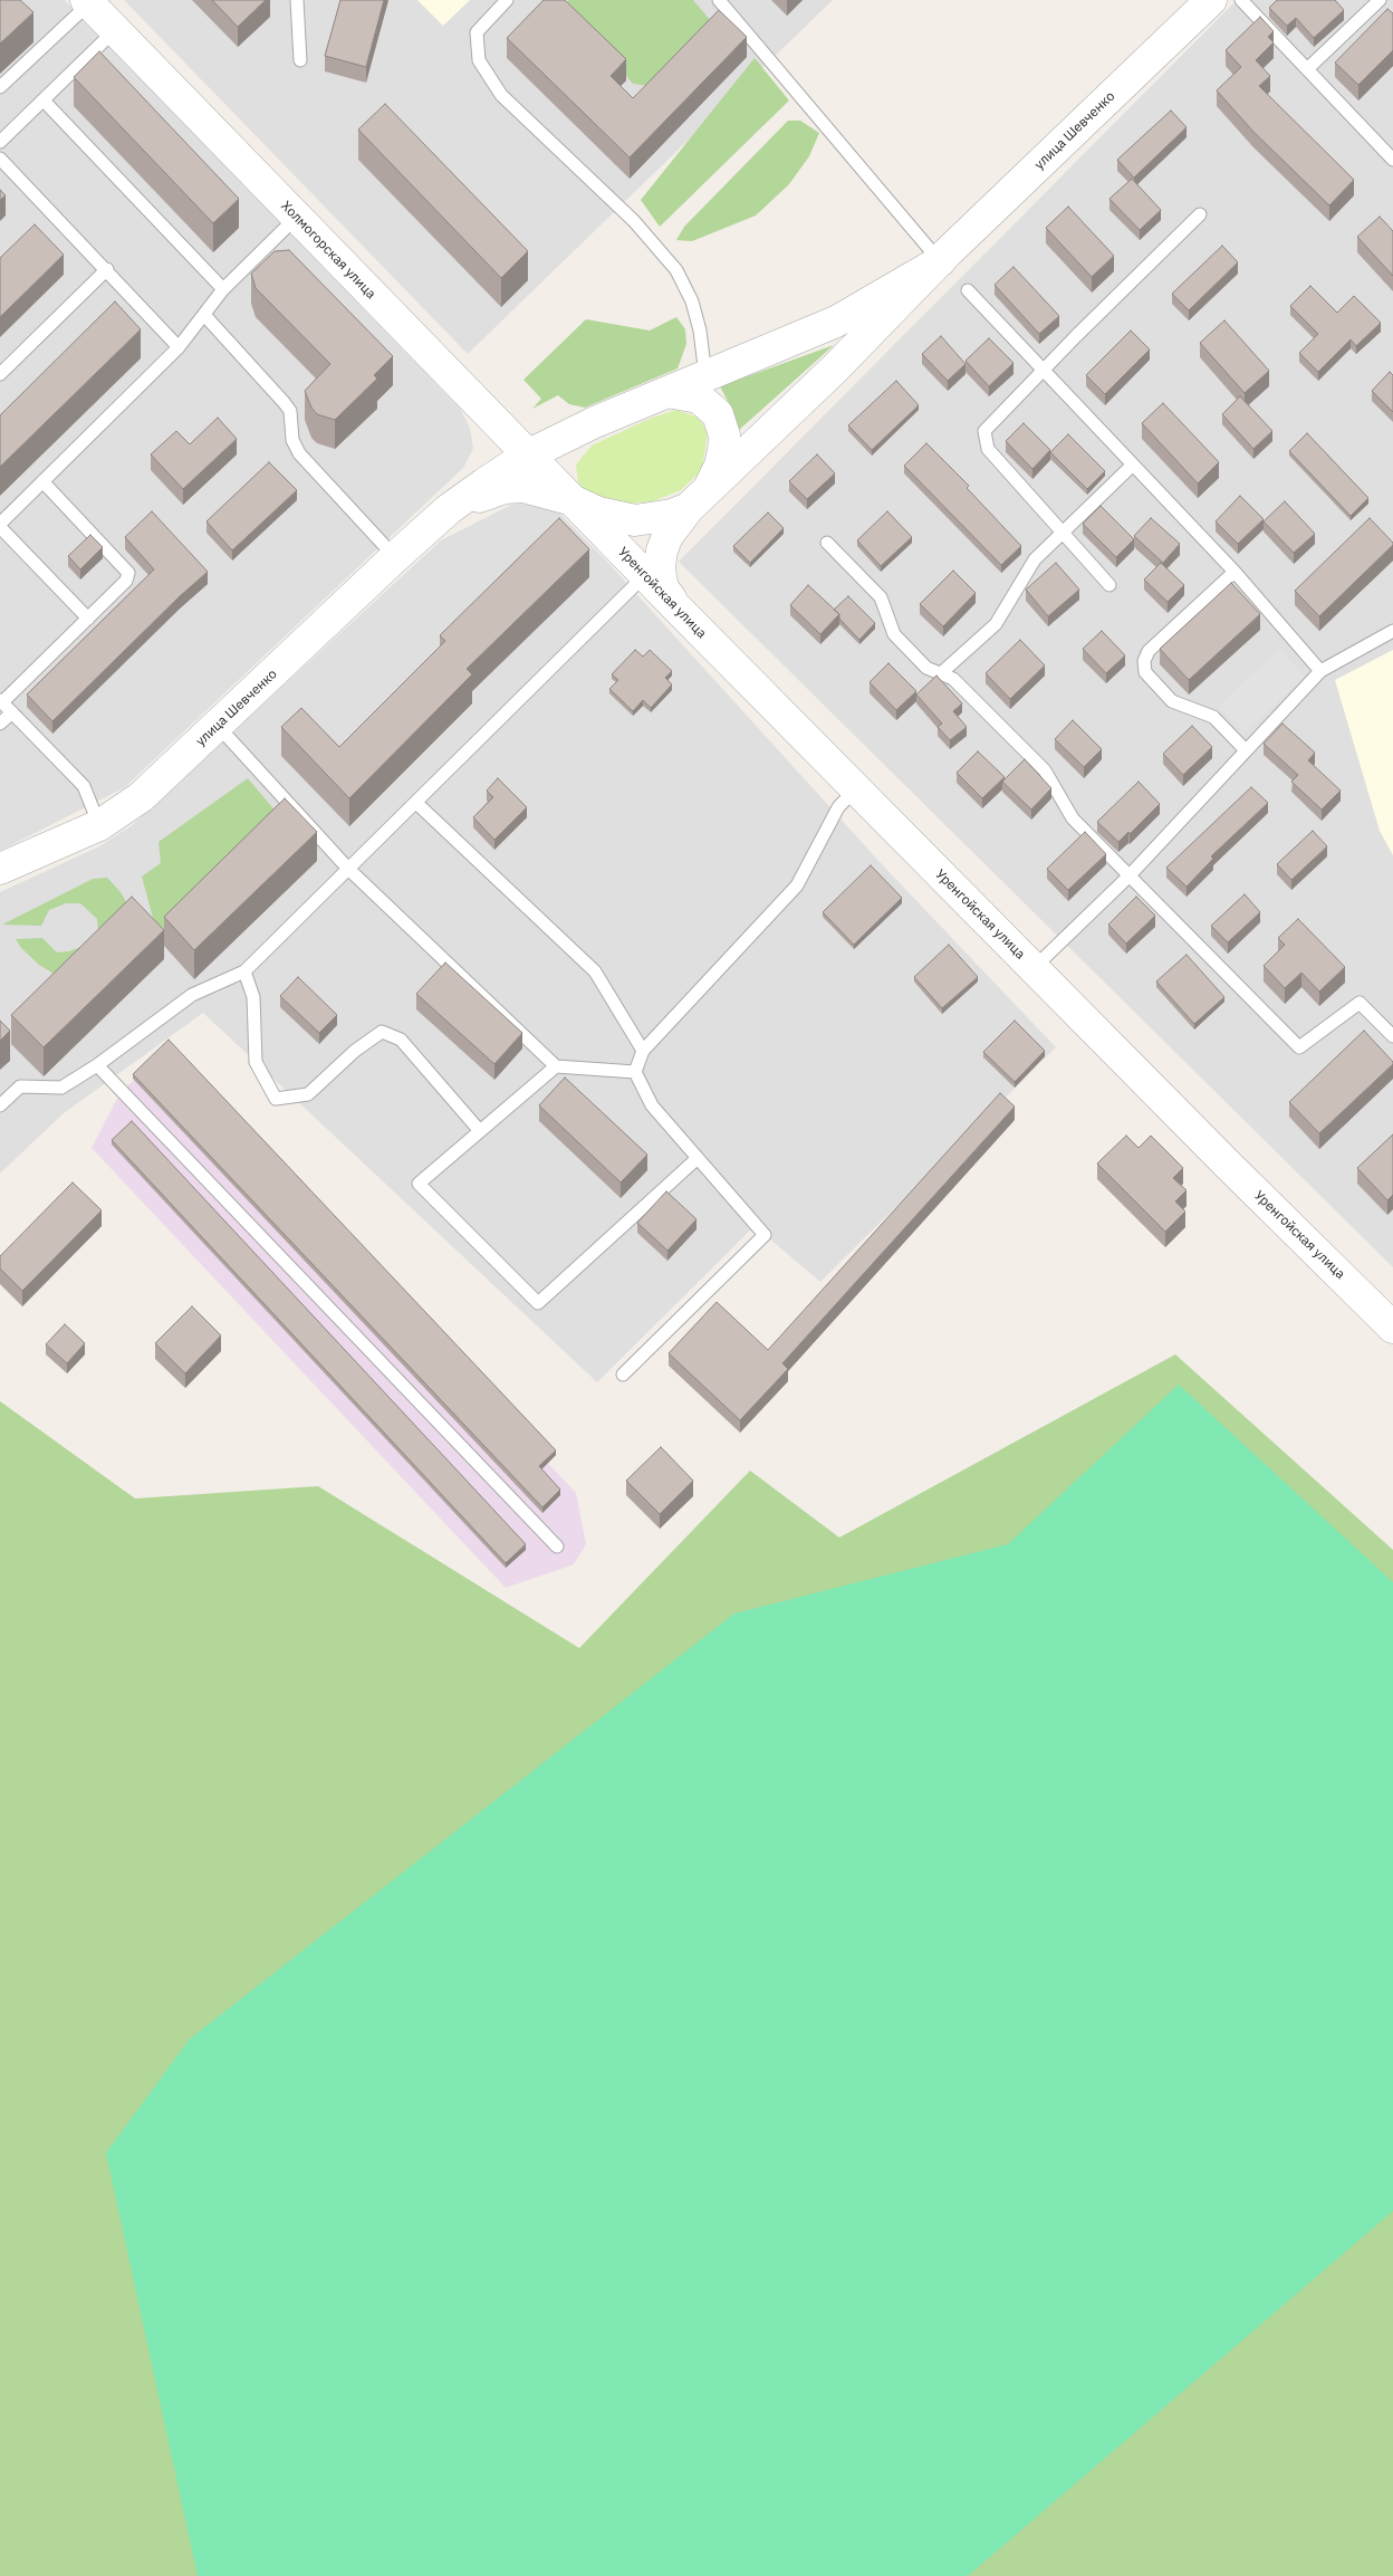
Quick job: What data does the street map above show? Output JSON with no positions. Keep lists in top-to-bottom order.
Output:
{
  "streets": {
    "street": ["улица Шевченко", "Холмогорская улица", "Уренгойская улица"]
  },
  "crossings": [
    ["Холмогорская улица", "Уренгойская улица"]
  ]
}
